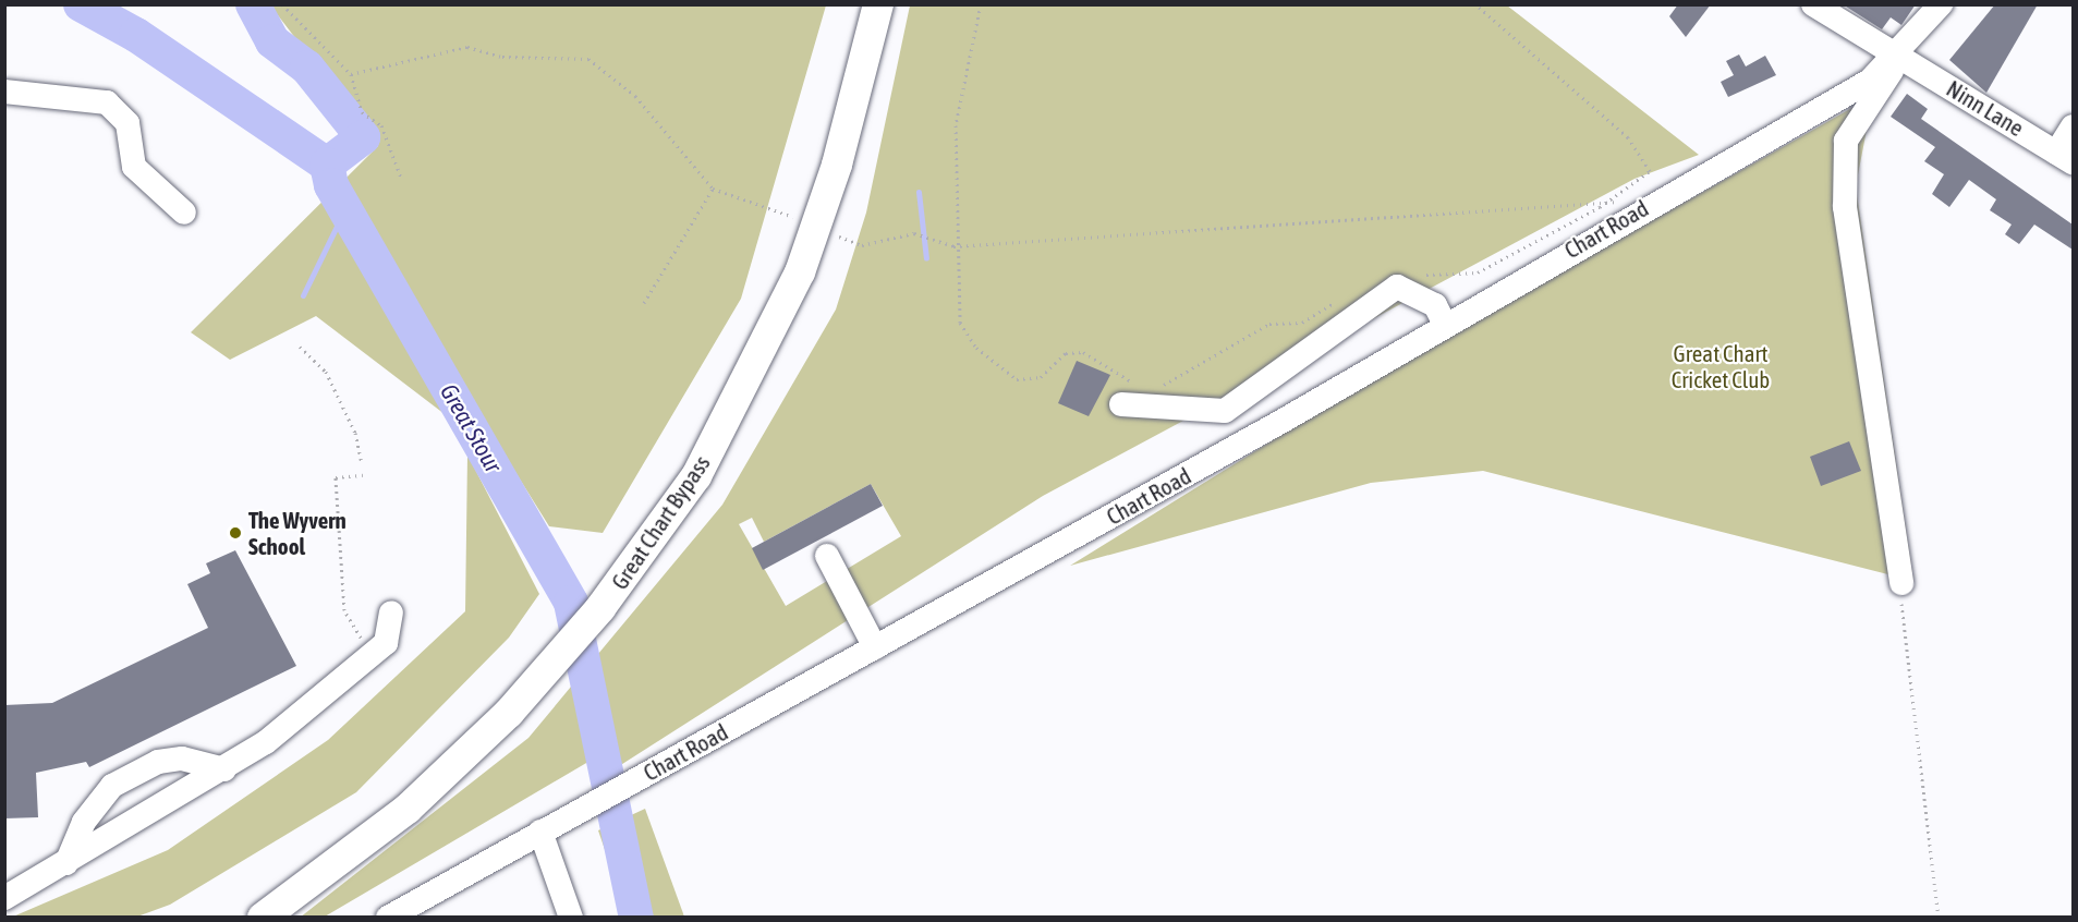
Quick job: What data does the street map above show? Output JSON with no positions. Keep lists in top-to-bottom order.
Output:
{
  "streets": {
    "main road": ["Great Chart Bypass"],
    "street": ["Ninn Lane", "Chart Road"]
  },
  "crossings": [
    ["Ninn Lane", "Chart Road"]
  ],
  "water": ["Great Stour"],
  "parks": ["Great Chart Cricket Club"],
  "places": ["The Wyvern School"]
}
